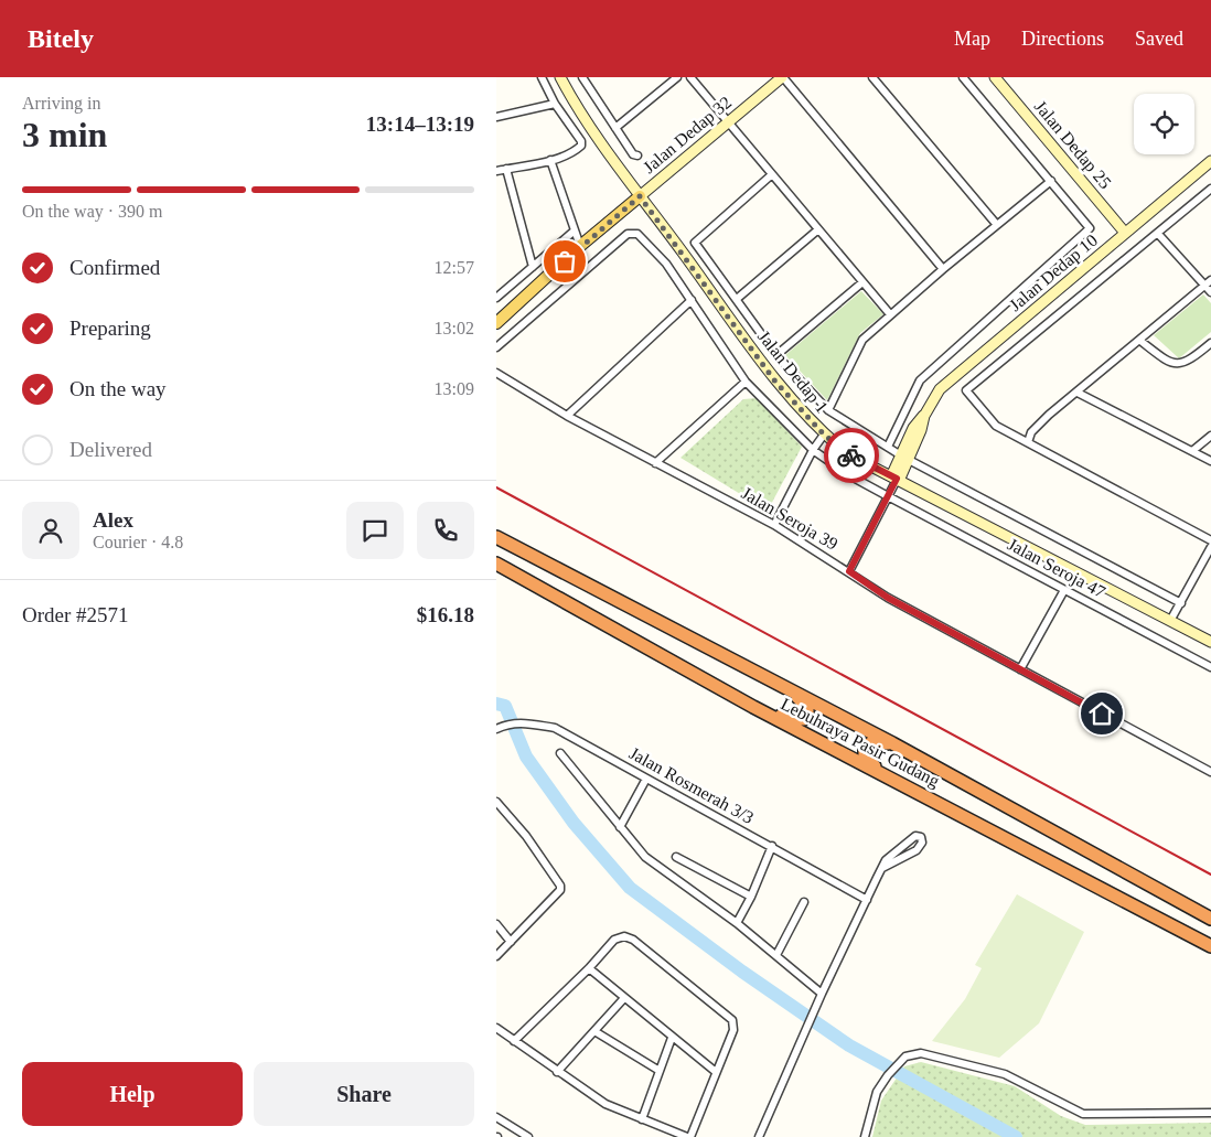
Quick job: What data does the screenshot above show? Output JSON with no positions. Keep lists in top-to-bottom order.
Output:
{
  "streets": {
    "highway": ["Lebuhraya Pasir Gudang"],
    "main road": [
      "Jalan Dedap 32",
      "Jalan Dedap 25",
      "Jalan Dedap 10",
      "Jalan Dedap 1"
    ],
    "street": ["Jalan Seroja 39", "Jalan Seroja 47", "Jalan Rosmerah 3/3"]
  },
  "crossings": [
    ["Jalan Dedap 32", "Jalan Dedap 1"],
    ["Jalan Dedap 25", "Jalan Dedap 10"],
    ["Jalan Dedap 10", "Jalan Dedap 1"]
  ],
  "page": {
    "header": "Bitely",
    "nav": ["Map", "Directions", "Saved"],
    "heading": ["3 min", "Arriving in", "13:14–13:19"],
    "panel": [
      "Alex",
      "Courier · 4.8",
      "Order #2571",
      "$16.18"
    ],
    "bar": "On the way · 390 m",
    "list": [
      ["Confirmed", "12:57"],
      ["Preparing", "13:02"],
      ["On the way", "13:09"],
      "Delivered"
    ],
    "buttons": ["Help", "Share"]
  }
}
